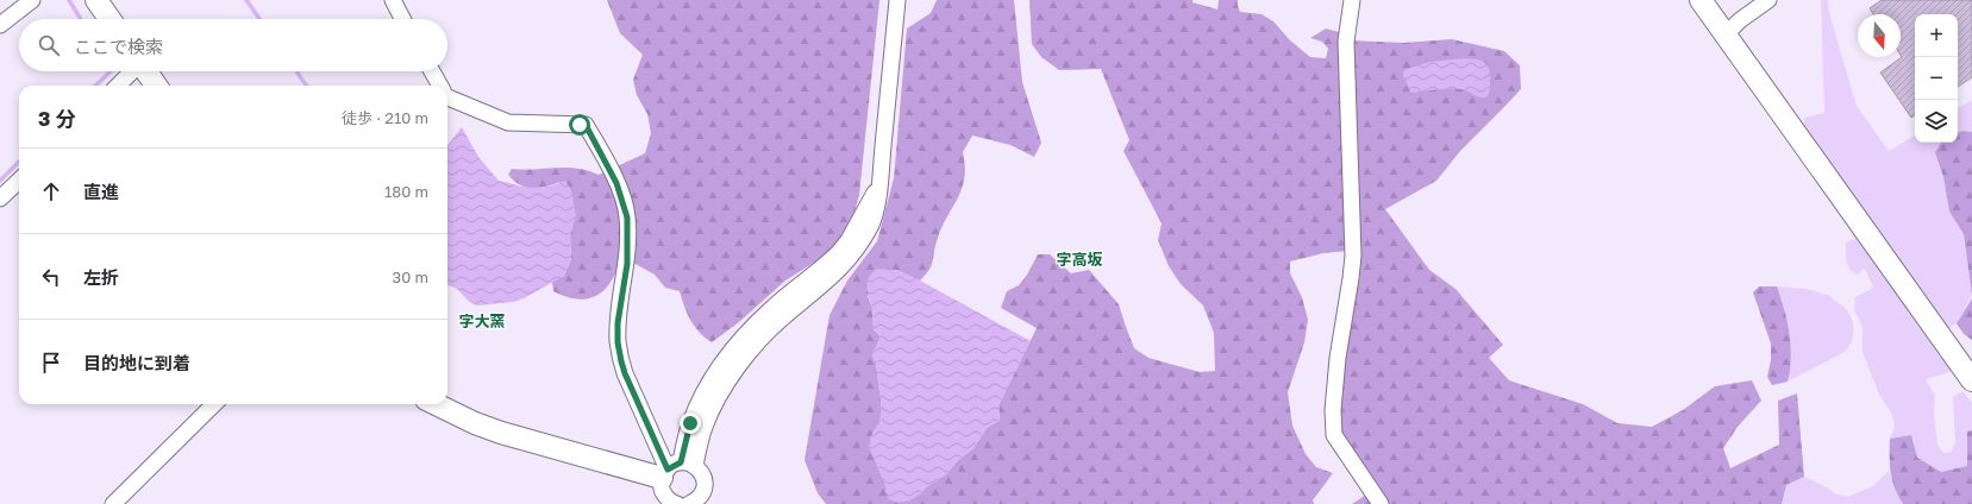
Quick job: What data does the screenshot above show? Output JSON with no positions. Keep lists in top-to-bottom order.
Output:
{
  "districts": ["字高坂", "字大窯"],
  "north": "bottom",
  "page": {
    "map_buttons": ["+", "−"],
    "search": "ここで検索",
    "heading": ["3 分", "徒歩 · 210 m"],
    "list": [
      ["直進", "180 m"],
      ["左折", "30 m"],
      "目的地に到着"
    ]
  }
}
